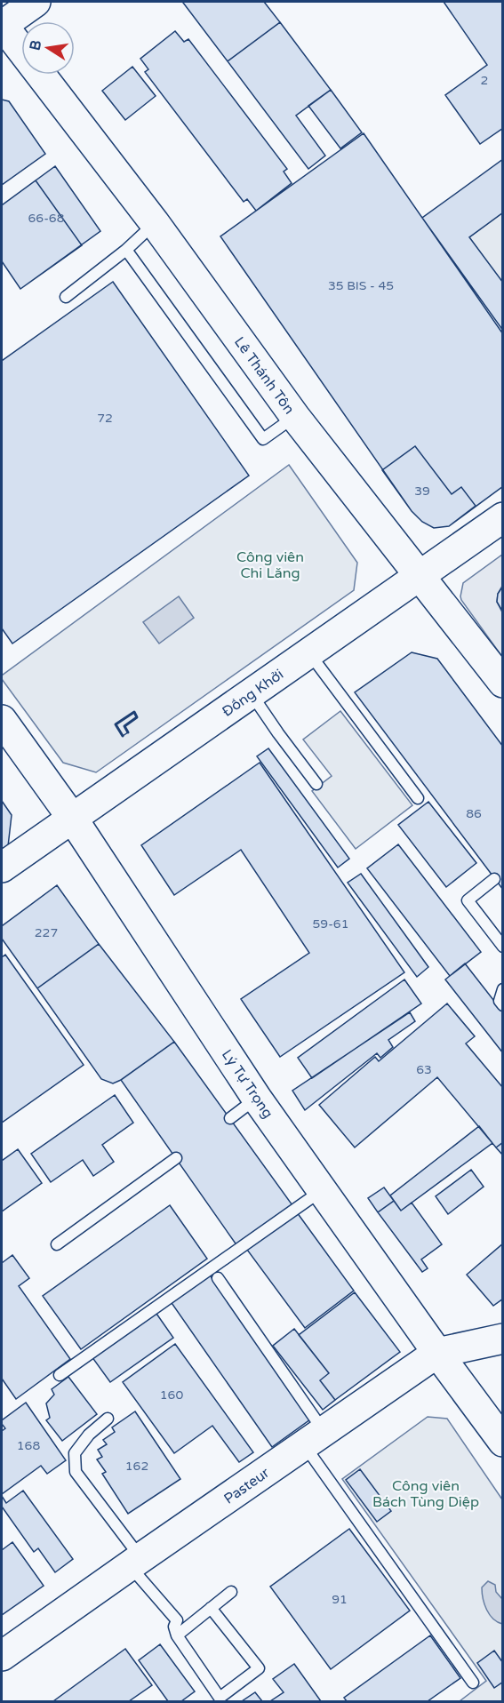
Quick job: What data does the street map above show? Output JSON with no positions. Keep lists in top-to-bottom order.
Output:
{
  "streets": {
    "street": [
      "Lê Thánh Tôn",
      "Ðồng Khởi",
      "Lý Tự Trọng",
      "Pasteur"
    ]
  },
  "crossings": [
    ["Lê Thánh Tôn", "Ðồng Khởi"],
    ["Ðồng Khởi", "Lý Tự Trọng"],
    ["Lý Tự Trọng", "Pasteur"]
  ],
  "parks": ["Công viên Chi Lăng", "Công viên Bách Tùng Diệp"],
  "house_numbers": [
    "2",
    "66-68",
    "35 BIS - 45",
    "72",
    "39",
    "86",
    "59-61",
    "227",
    "63",
    "160",
    "168",
    "162",
    "91"
  ],
  "north": "left"
}
